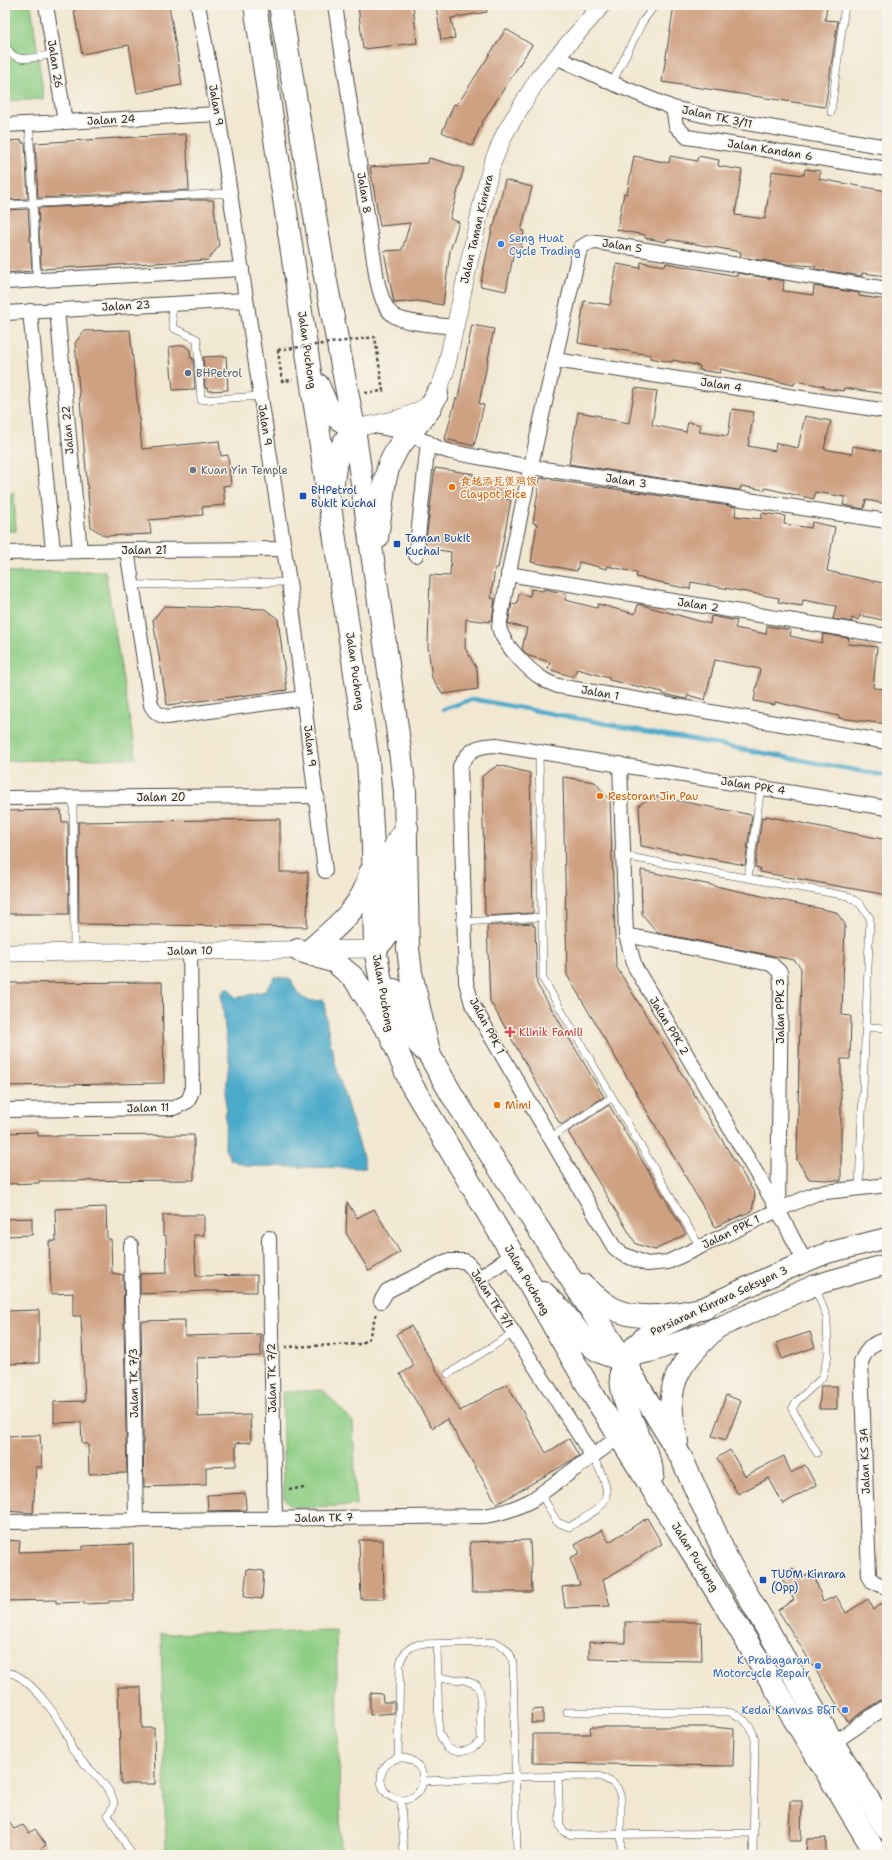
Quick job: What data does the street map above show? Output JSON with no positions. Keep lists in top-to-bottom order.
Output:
{
  "streets": {
    "main road": ["Jalan Puchong", "Persiaran Kinrara Seksyen 3"],
    "street": [
      "Jalan 26",
      "Jalan 9",
      "Jalan TK 3/11",
      "Jalan 24",
      "Jalan Kandan 6",
      "Jalan 8",
      "Jalan Taman Kinrara",
      "Jalan 5",
      "Jalan 23",
      "Jalan 4",
      "Jalan 22",
      "Jalan 3",
      "Jalan 21",
      "Jalan 2",
      "Jalan 1",
      "Jalan PPK 4",
      "Jalan 20",
      "Jalan 10",
      "Jalan PPK 3",
      "Jalan PPK 1",
      "Jalan PPK 2",
      "Jalan 11",
      "Jalan TK 7/1",
      "Jalan TK 7/2",
      "Jalan TK 7/3",
      "Jalan KS 3A",
      "Jalan TK 7"
    ]
  },
  "crossings": [
    ["Jalan 26", "Jalan 24"],
    ["Jalan 9", "Jalan 24"],
    ["Jalan 9", "Jalan 23"],
    ["Jalan 9", "Jalan 21"],
    ["Jalan 9", "Jalan 20"],
    ["Jalan TK 3/11", "Jalan Kandan 6"],
    ["Jalan TK 3/11", "Jalan Taman Kinrara"],
    ["Jalan 8", "Jalan Taman Kinrara"],
    ["Jalan Taman Kinrara", "Jalan 3"],
    ["Jalan 5", "Jalan 4"],
    ["Jalan 5", "Jalan 3"],
    ["Jalan 5", "Jalan 1"],
    ["Jalan 23", "Jalan 22"],
    ["Jalan Puchong", "Jalan 10"],
    ["Jalan Puchong", "Jalan TK 7"],
    ["Jalan 22", "Jalan 21"],
    ["Jalan 3", "Jalan 1"],
    ["Jalan 2", "Jalan 1"],
    ["Jalan PPK 4", "Jalan PPK 1"],
    ["Jalan PPK 4", "Jalan PPK 2"],
    ["Jalan 10", "Jalan 11"],
    ["Jalan PPK 3", "Jalan PPK 1"],
    ["Jalan PPK 3", "Jalan PPK 2"],
    ["Jalan PPK 1", "Jalan PPK 2"],
    ["Jalan PPK 2", "Persiaran Kinrara Seksyen 3"],
    ["Jalan TK 7/1", "Jalan TK 7"],
    ["Jalan TK 7/2", "Jalan TK 7"],
    ["Jalan TK 7/3", "Jalan TK 7"]
  ],
  "places": {
    "other": [
      "Seng Huat Cycle Trading",
      "BHPetrol",
      "Kuan Yin Temple",
      "食越添瓦煲鸡饭 Claypot Rice",
      "Restoran Jin Pau",
      "Mimi",
      "K Prabagaran Motorcycle Repair",
      "Kedai Kanvas B&T"
    ],
    "transit": ["BHPetrol Bukit Kuchai", "Taman Bukit Kuchai", "TUDM Kinrara (Opp)"],
    "health": ["Klinik Famili"]
  }
}
